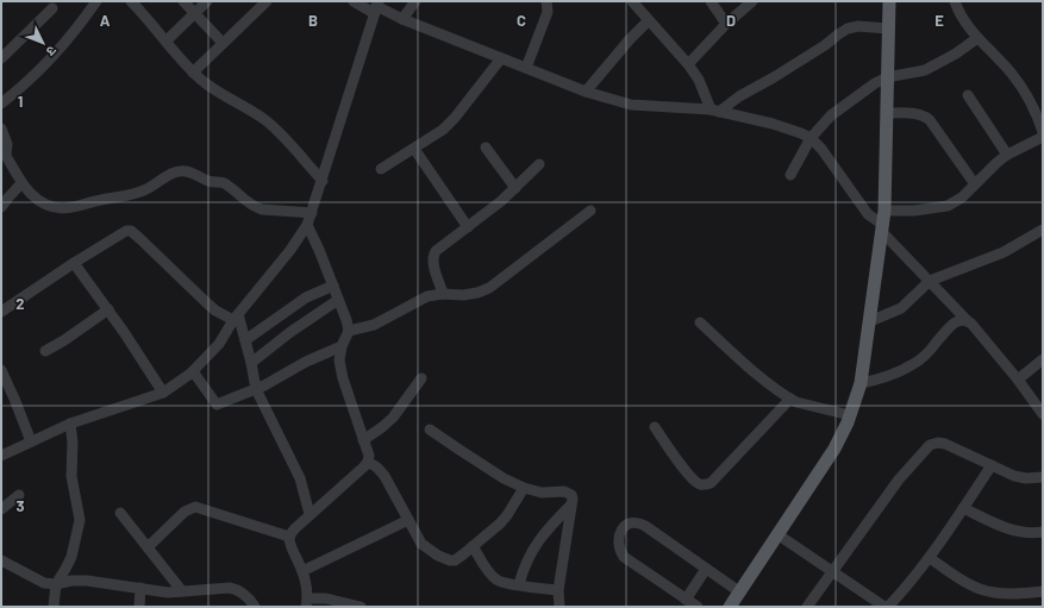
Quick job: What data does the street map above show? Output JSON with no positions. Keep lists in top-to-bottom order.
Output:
{
  "north": "bottom right",
  "grid": {
    "columns": [
      "A",
      "B",
      "C",
      "D",
      "E"
    ],
    "rows": ["1", "2", "3"]
  }
}
